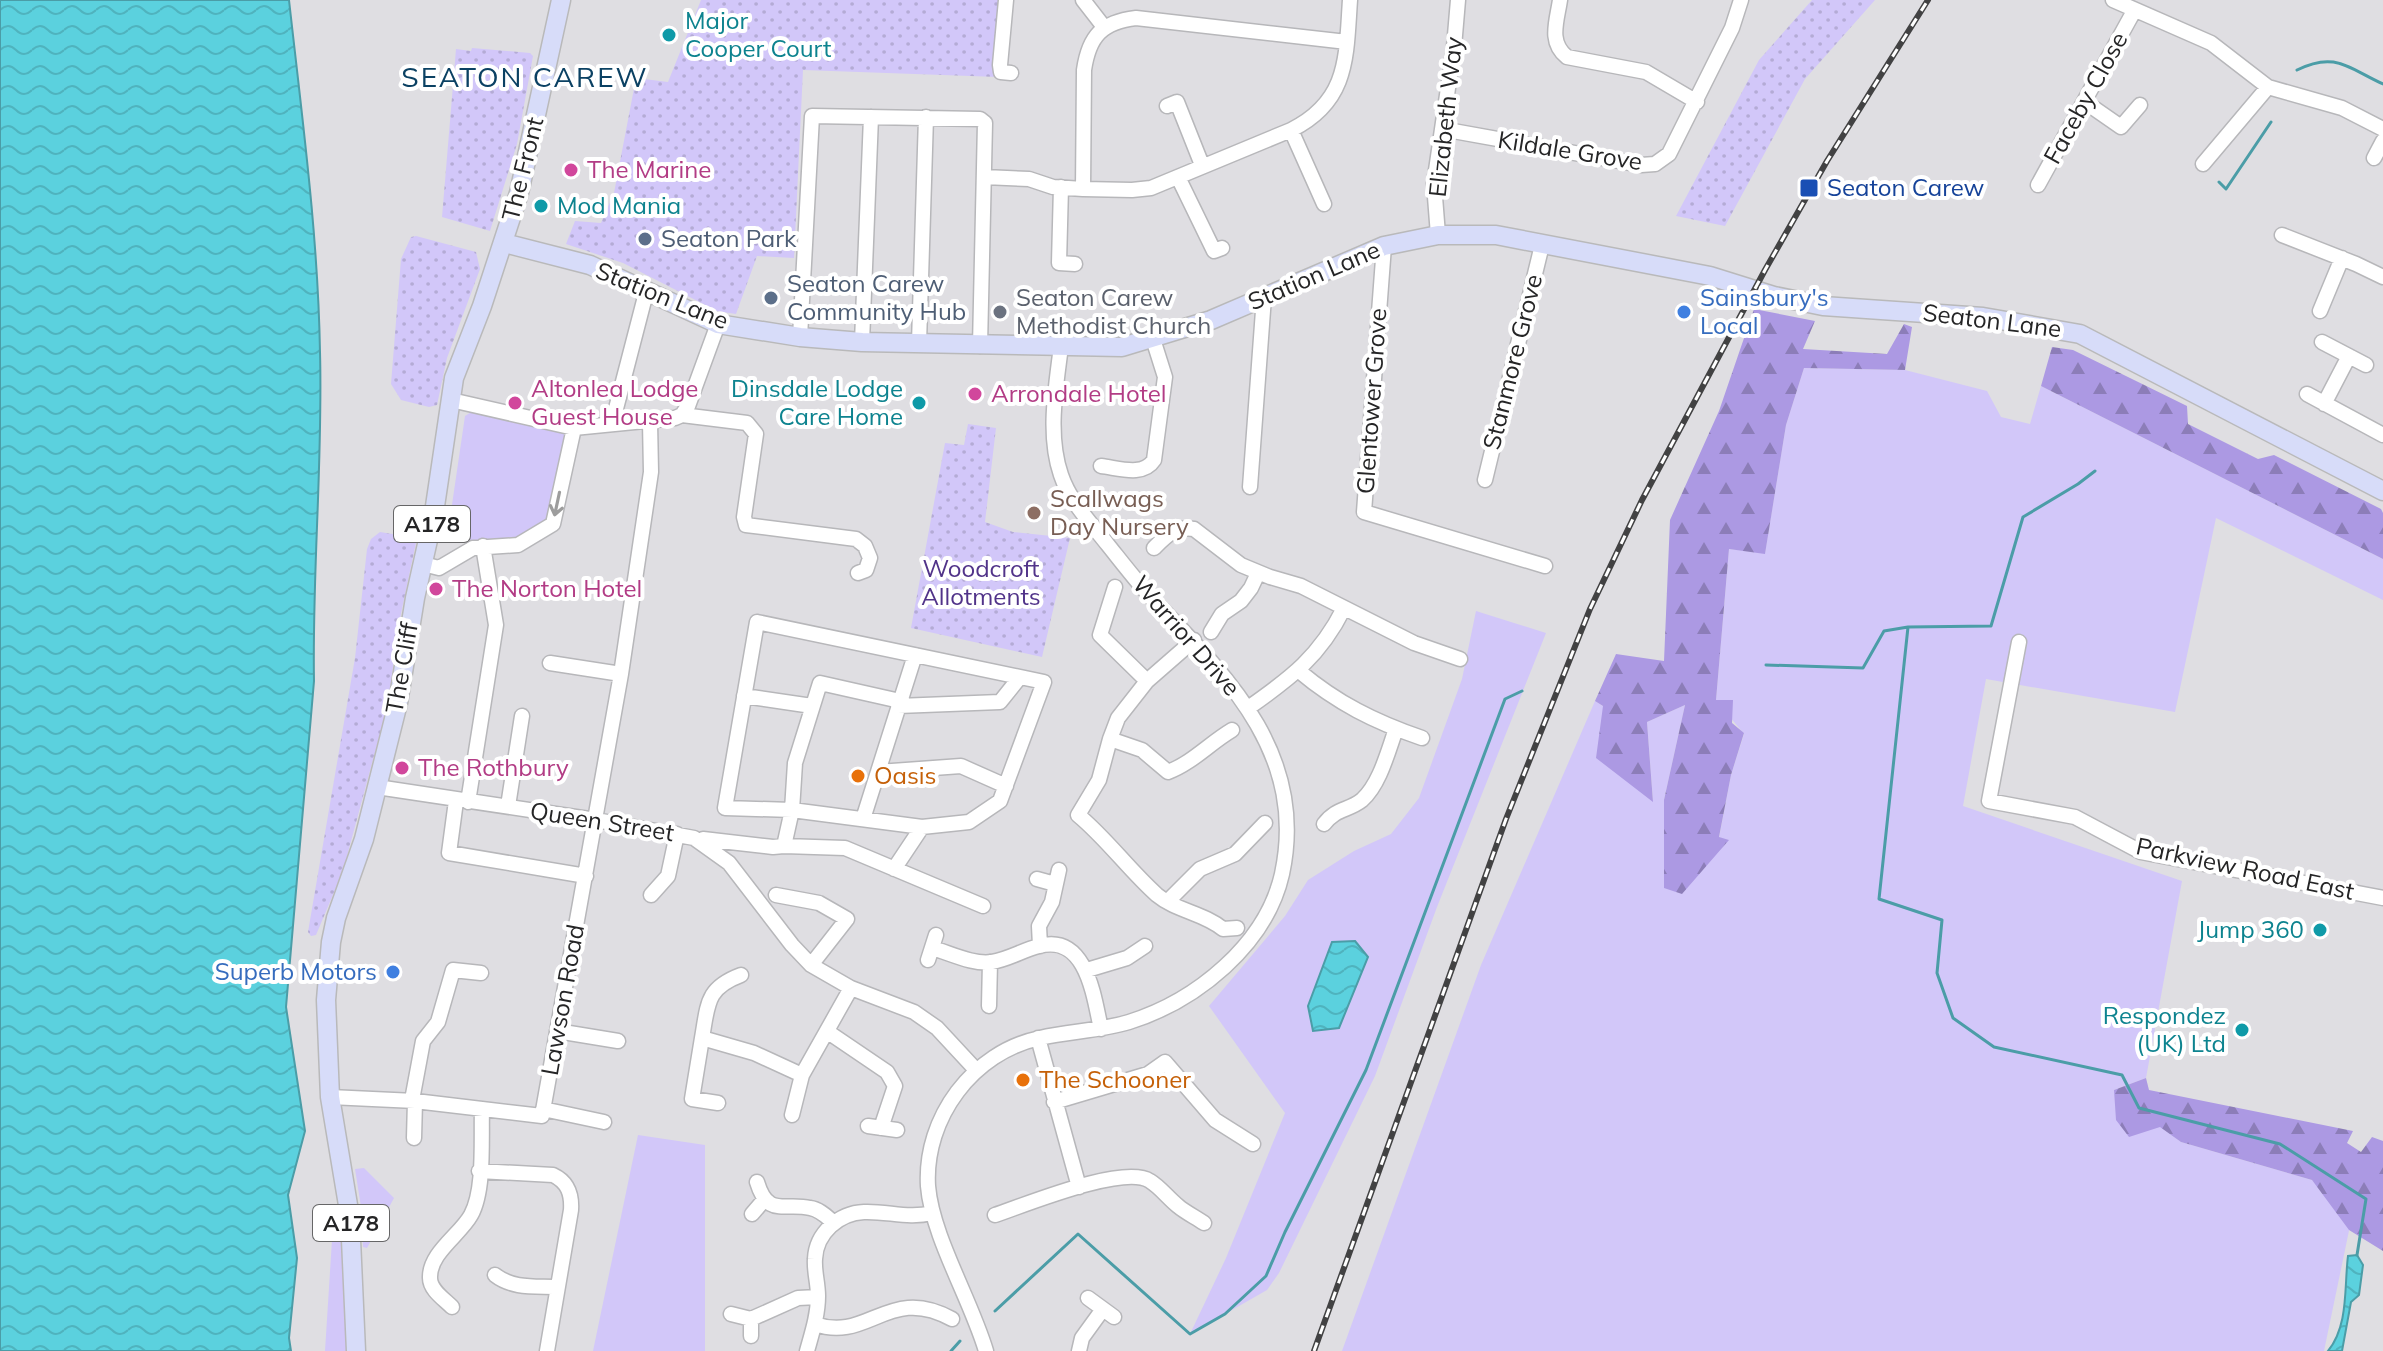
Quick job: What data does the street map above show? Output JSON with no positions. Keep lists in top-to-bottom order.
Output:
{
  "streets": {
    "main road": [
      "The Front",
      "Station Lane",
      "Seaton Lane",
      "A178",
      "The Cliff"
    ],
    "street": [
      "Faceby Close",
      "Elizabeth Way",
      "Kildale Grove",
      "Stanmore Grove",
      "Glentower Grove",
      "Warrior Drive",
      "Queen Street",
      "Parkview Road East",
      "Lawson Road"
    ]
  },
  "crossings": [
    ["Elizabeth Way", "Kildale Grove"],
    ["Elizabeth Way", "Station Lane"],
    ["The Front", "Station Lane"],
    ["The Front", "The Cliff"],
    ["Station Lane", "Seaton Lane"],
    ["Station Lane", "Stanmore Grove"],
    ["Station Lane", "Glentower Grove"],
    ["Station Lane", "Warrior Drive"],
    ["Station Lane", "The Cliff"],
    ["A178", "The Cliff"],
    ["A178", "Lawson Road"],
    ["Warrior Drive", "Queen Street"],
    ["The Cliff", "Queen Street"],
    ["The Cliff", "Lawson Road"],
    ["Queen Street", "Lawson Road"]
  ],
  "districts": ["SEATON CAREW"],
  "parks": ["Woodcroft Allotments"],
  "places": {
    "other": [
      "Major Cooper Court",
      "The Marine",
      "Mod Mania",
      "Seaton Park",
      "Seaton Carew Community Hub",
      "Seaton Carew Methodist Church",
      "Sainsbury's Local",
      "Arrondale Hotel",
      "Altonlea Lodge Guest House",
      "Dinsdale Lodge Care Home",
      "Scallwags Day Nursery",
      "The Norton Hotel",
      "The Rothbury",
      "Oasis",
      "Jump 360",
      "Superb Motors",
      "Respondez (UK) Ltd",
      "The Schooner"
    ],
    "transit": ["Seaton Carew"]
  }
}
